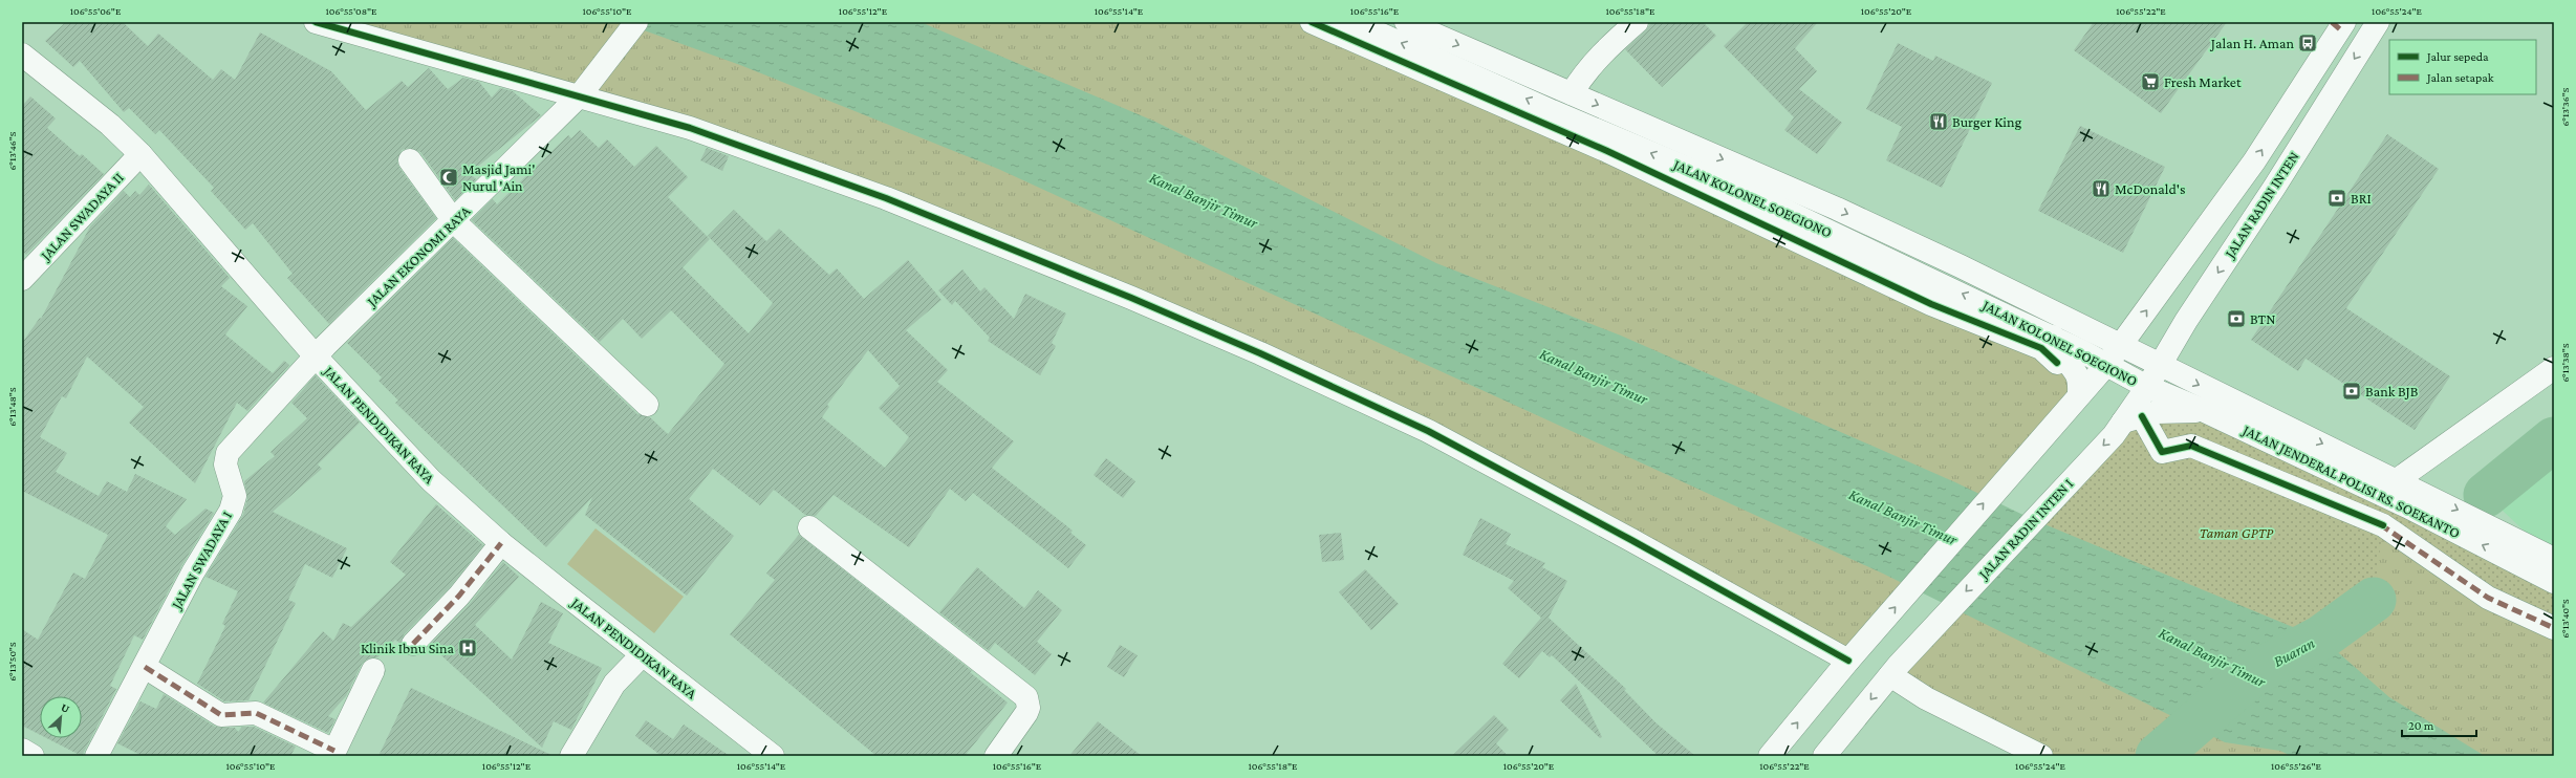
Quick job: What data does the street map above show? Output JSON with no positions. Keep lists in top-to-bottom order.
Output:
{
  "streets": {
    "street": [
      "JALAN KOLONEL SOEGIONO",
      "JALAN RADIN INTEN",
      "JALAN SWADAYA II",
      "JALAN EKONOMI RAYA",
      "JALAN PENDIDIKAN RAYA",
      "JALAN JENDERAL POLISI RS. SOEKANTO",
      "JALAN RADIN INTEN I",
      "JALAN SWADAYA I"
    ]
  },
  "crossings": [
    ["JALAN KOLONEL SOEGIONO", "JALAN RADIN INTEN"],
    ["JALAN KOLONEL SOEGIONO", "JALAN JENDERAL POLISI RS. SOEKANTO"],
    ["JALAN KOLONEL SOEGIONO", "JALAN RADIN INTEN I"],
    ["JALAN RADIN INTEN", "JALAN JENDERAL POLISI RS. SOEKANTO"],
    ["JALAN RADIN INTEN", "JALAN RADIN INTEN I"],
    ["JALAN SWADAYA II", "JALAN PENDIDIKAN RAYA"],
    ["JALAN EKONOMI RAYA", "JALAN PENDIDIKAN RAYA"],
    ["JALAN EKONOMI RAYA", "JALAN SWADAYA I"],
    ["JALAN PENDIDIKAN RAYA", "JALAN SWADAYA I"],
    ["JALAN JENDERAL POLISI RS. SOEKANTO", "JALAN RADIN INTEN I"]
  ],
  "water": ["Kanal Banjir Timur", "Buaran"],
  "parks": ["Taman GPTP"],
  "places": {
    "bus stop": ["Jalan H. Aman"],
    "supermarket": ["Fresh Market"],
    "restaurant": ["Burger King", "McDonald's"],
    "mosque": ["Masjid Jami' Nurul 'Ain"],
    "bank": ["BRI", "BTN", "Bank BJB"],
    "hospital": ["Klinik Ibnu Sina"]
  },
  "legend": ["Jalur sepeda", "Jalan setapak"],
  "scale_bar": "20 m",
  "north": "top right",
  "coordinates": [
    "106°55'06\"E",
    "106°55'08\"E",
    "106°55'10\"E",
    "106°55'12\"E",
    "106°55'14\"E",
    "106°55'16\"E",
    "106°55'18\"E",
    "106°55'20\"E",
    "106°55'22\"E",
    "106°55'24\"E",
    "6°13'36\"S",
    "6°13'46\"S",
    "6°13'38\"S",
    "6°13'48\"S",
    "6°13'40\"S",
    "6°13'50\"S",
    "106°55'26\"E"
  ]
}
